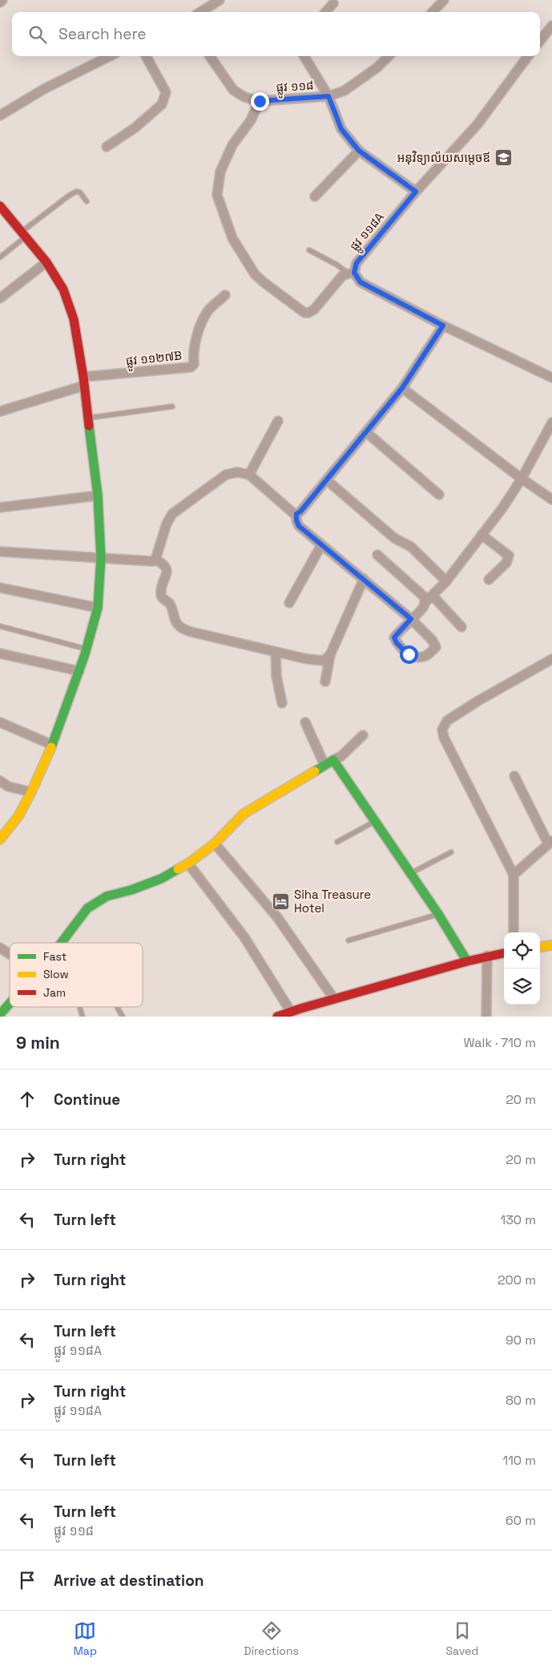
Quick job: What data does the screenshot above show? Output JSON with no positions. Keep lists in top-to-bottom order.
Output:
{
  "streets": {
    "street": ["ផ្លូវ ១១៨", "ផ្លូវ ១១៨A", "ផ្លូវ ១១២៧B"]
  },
  "places": {
    "school or university": ["អនុវិទ្យាល័យសម្តេចឪ"],
    "hotel": ["Siha Treasure Hotel"]
  },
  "legend": ["Fast", "Slow", "Jam"],
  "page": {
    "search": "Search here",
    "heading": ["9 min", "Walk · 710 m"],
    "list": [
      ["Continue", "20 m"],
      ["Turn right", "20 m"],
      ["Turn left", "130 m"],
      ["Turn right", "200 m"],
      ["Turn left", "ផ្លូវ ១១៨A", "90 m"],
      ["Turn right", "ផ្លូវ ១១៨A", "80 m"],
      ["Turn left", "110 m"],
      ["Turn left", "ផ្លូវ ១១៨", "60 m"],
      "Arrive at destination"
    ],
    "nav": ["Map", "Directions", "Saved"]
  }
}
